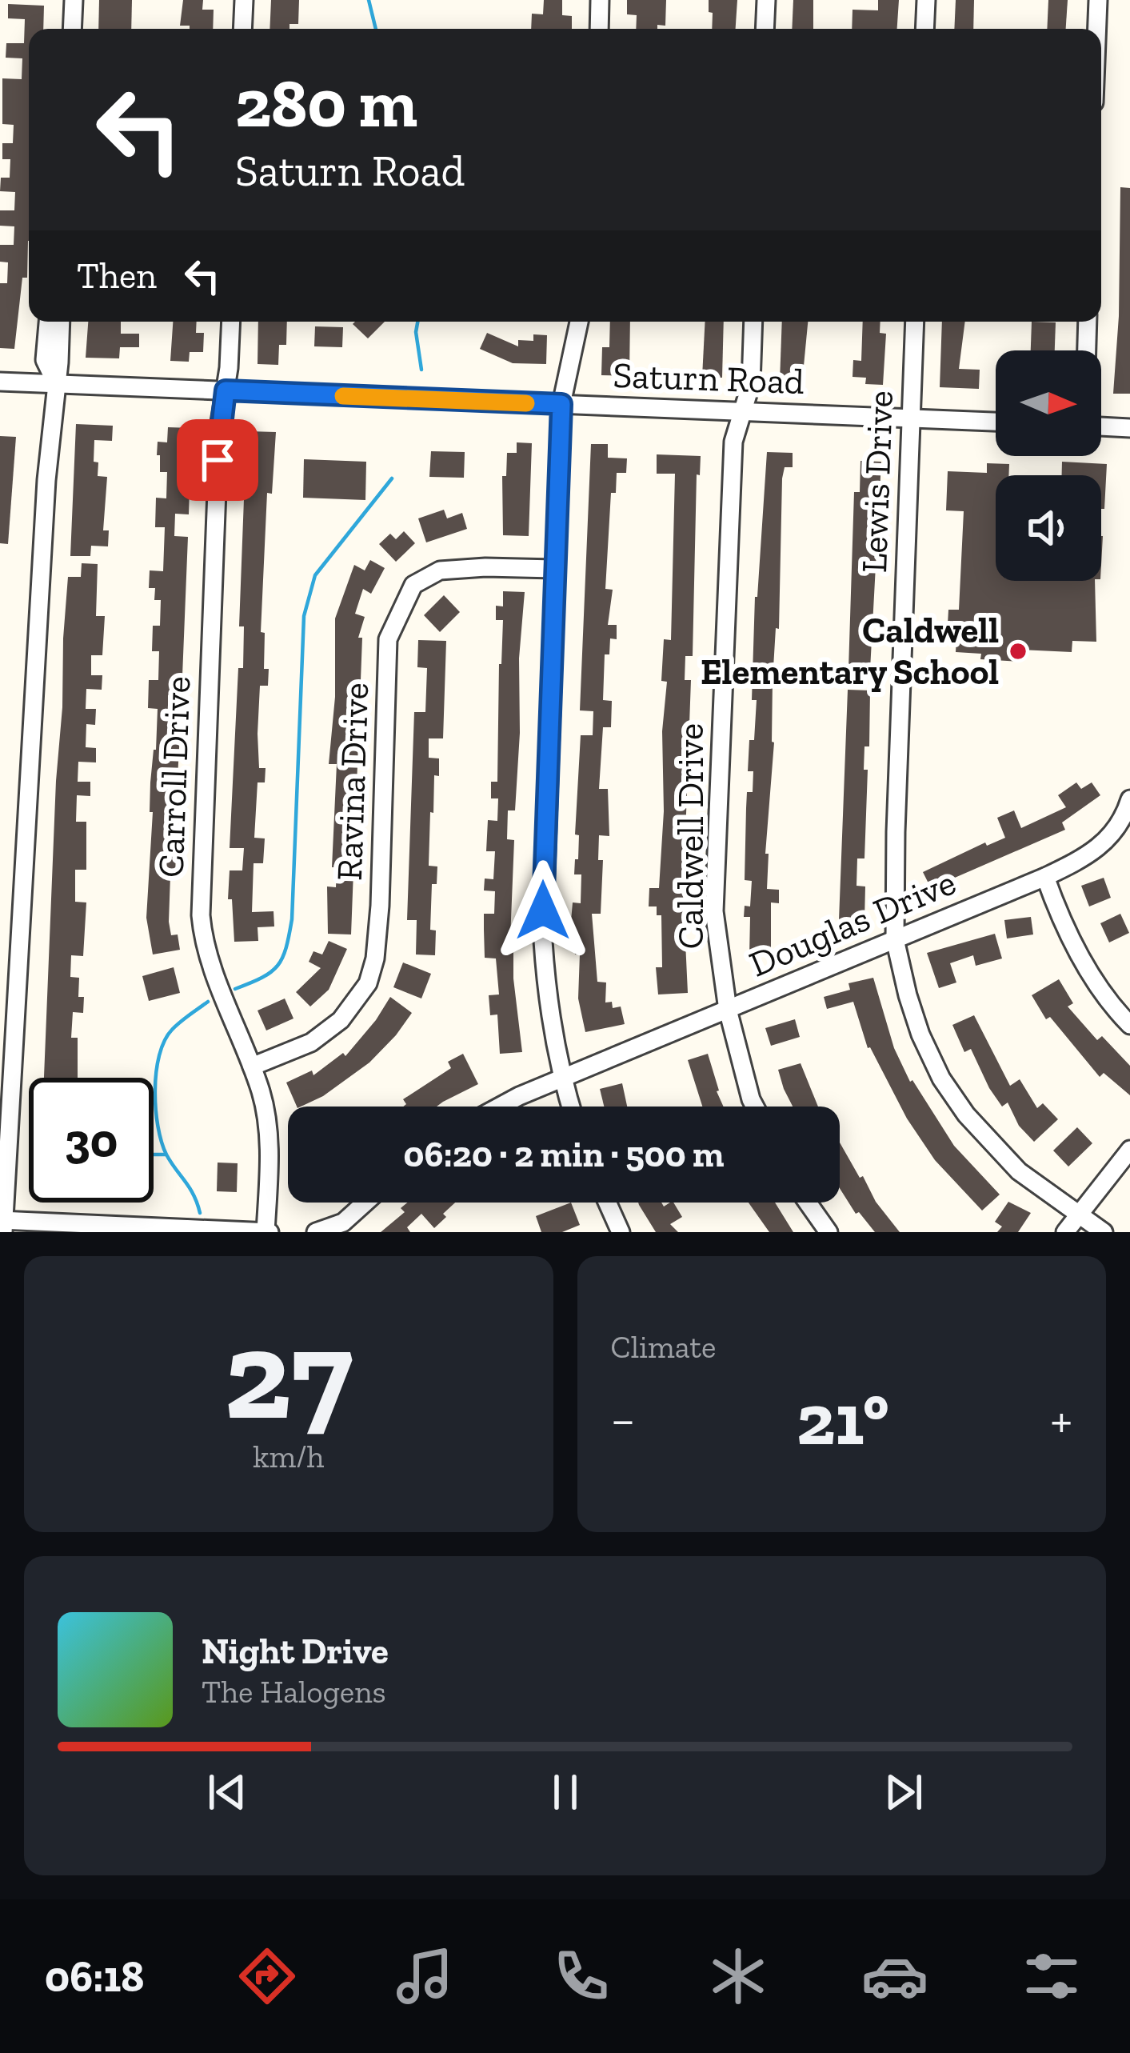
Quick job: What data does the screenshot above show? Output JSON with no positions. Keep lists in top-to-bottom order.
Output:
{
  "streets": {
    "street": [
      "Saturn Road",
      "Lewis Drive",
      "Carroll Drive",
      "Ravina Drive",
      "Caldwell Drive",
      "Douglas Drive"
    ]
  },
  "crossings": [
    ["Saturn Road", "Lewis Drive"],
    ["Saturn Road", "Carroll Drive"],
    ["Saturn Road", "Caldwell Drive"],
    ["Lewis Drive", "Douglas Drive"],
    ["Carroll Drive", "Ravina Drive"],
    ["Caldwell Drive", "Douglas Drive"]
  ],
  "places": ["Caldwell Elementary School"],
  "north": "right",
  "page": {
    "turn": ["280 m", "Saturn Road"],
    "then": "Then",
    "limit": "30",
    "trip": "06:20 · 2 min · 500 m",
    "tile": [
      ["27", "km/h"],
      "Climate"
    ],
    "heat": ["−", "21°", "+"],
    "song": ["Night Drive", "The Halogens"],
    "tabs": "06:18"
  }
}
